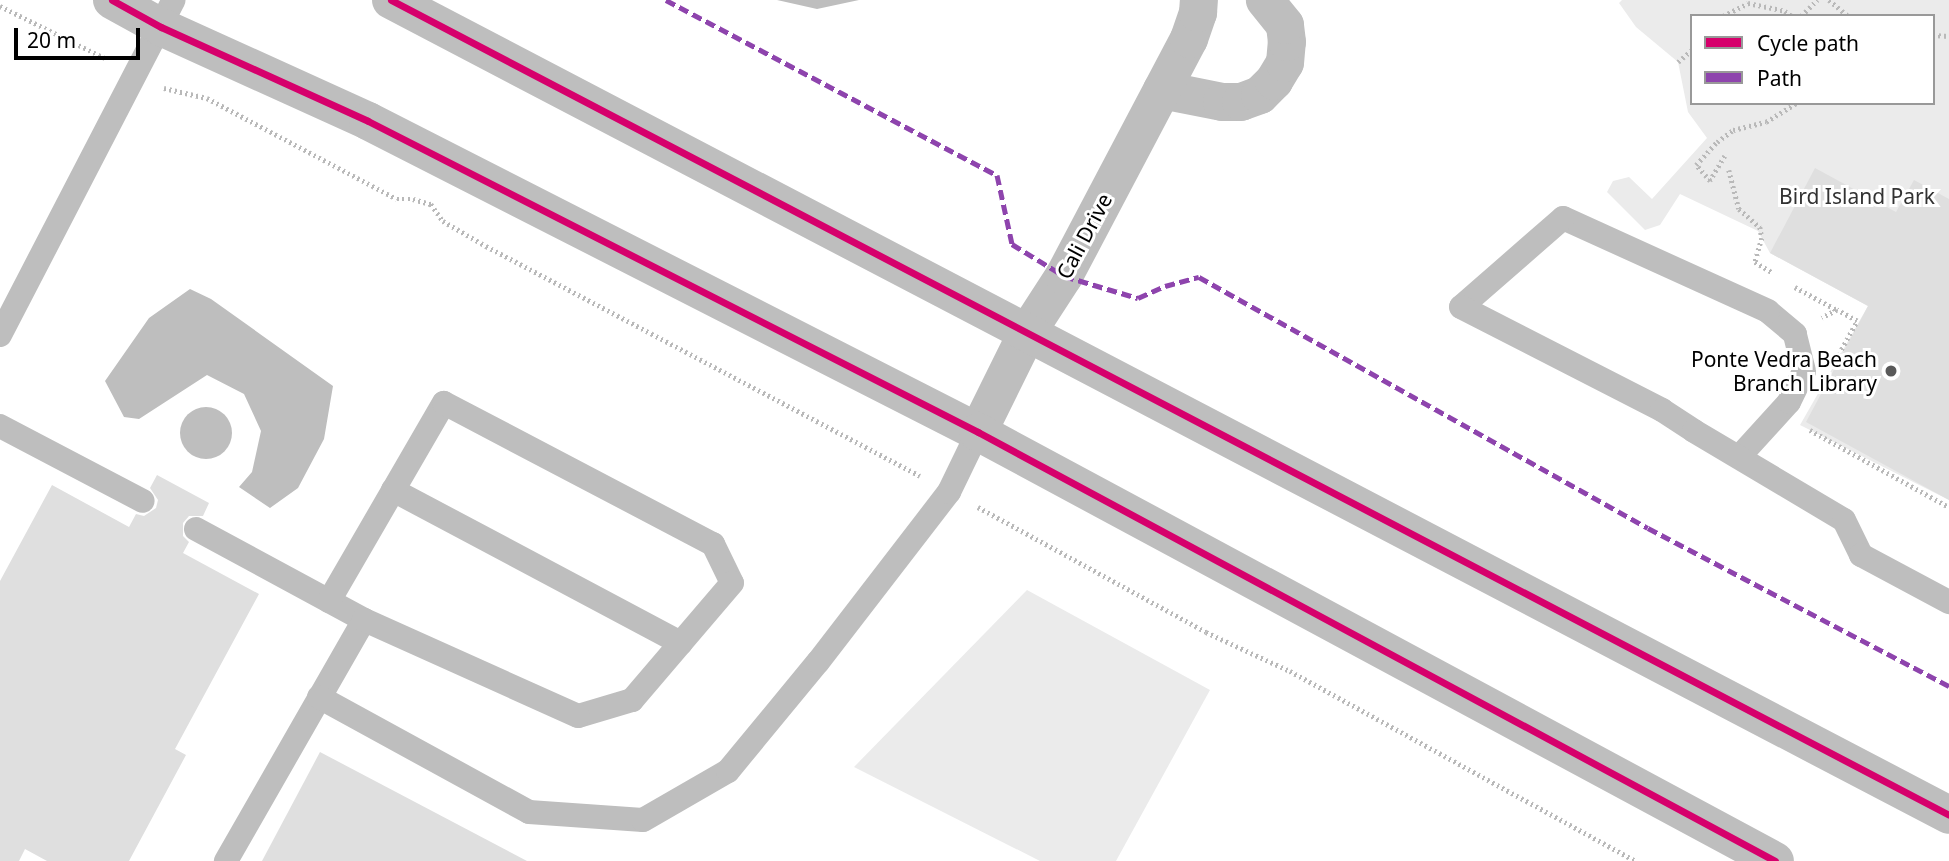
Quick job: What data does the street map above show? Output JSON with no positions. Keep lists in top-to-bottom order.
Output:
{
  "streets": {
    "main road": ["Cali Drive"]
  },
  "parks": ["Bird Island Park"],
  "places": ["Ponte Vedra Beach Branch Library"],
  "legend": ["Cycle path", "Path"],
  "scale_bar": "20 m"
}
